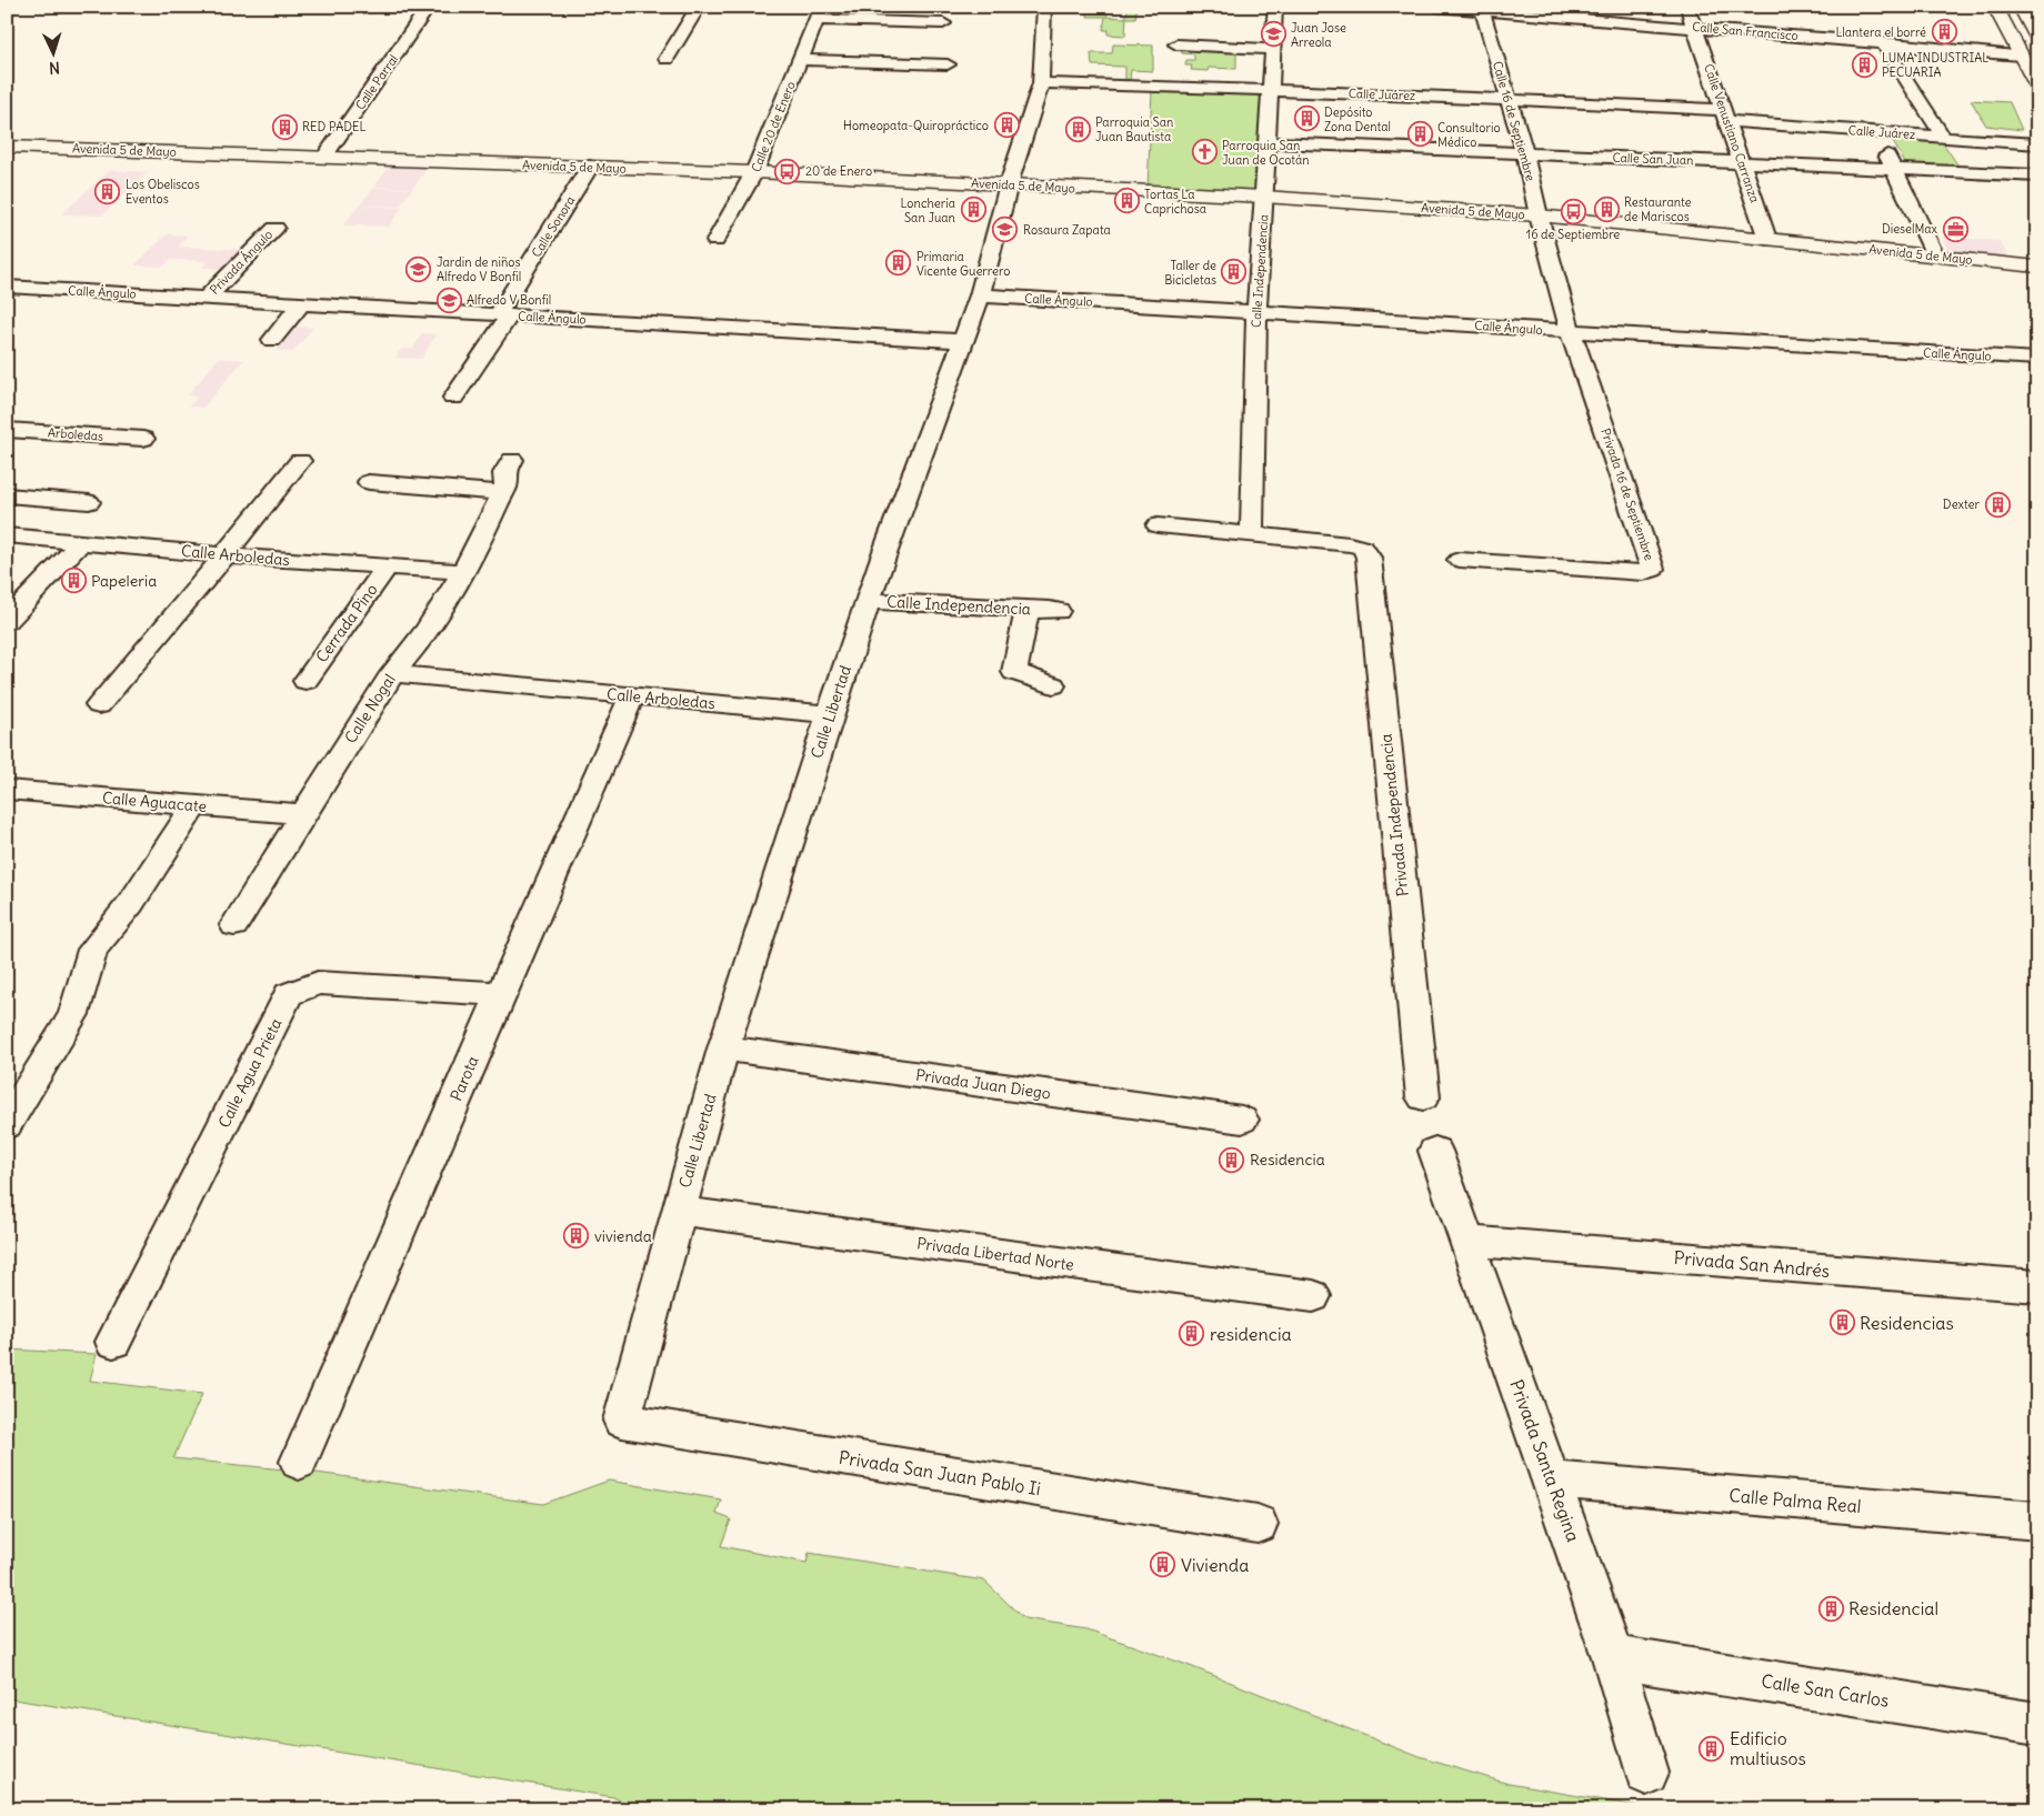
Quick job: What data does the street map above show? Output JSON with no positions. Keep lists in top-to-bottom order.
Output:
{
  "streets": {
    "main road": ["Avenida 5 de Mayo"],
    "street": [
      "Calle San Francisco",
      "Calle Parral",
      "Calle Juárez",
      "Calle 16 de Septiembre",
      "Calle 20 de Enero",
      "Calle Venustiano Carranza",
      "Calle San Juan",
      "Calle Sonora",
      "Privada Ángulo",
      "Calle Independencia",
      "Calle Ángulo",
      "Arboledas",
      "Privada 16 de Septiembre",
      "Calle Arboledas",
      "Cerrada Pino",
      "Calle Nogal",
      "Calle Libertad",
      "Calle Aguacate",
      "Privada Independencia",
      "Calle Agua Prieta",
      "Parota",
      "Privada Juan Diego",
      "Privada Libertad Norte",
      "Privada San Andrés",
      "Privada Santa Regina",
      "Privada San Juan Pablo Ii",
      "Calle Palma Real",
      "Calle San Carlos"
    ]
  },
  "crossings": [
    ["Calle San Francisco", "Calle 16 de Septiembre"],
    ["Calle San Francisco", "Calle Venustiano Carranza"],
    ["Calle Parral", "Avenida 5 de Mayo"],
    ["Calle Juárez", "Calle 16 de Septiembre"],
    ["Calle Juárez", "Calle Venustiano Carranza"],
    ["Calle Juárez", "Calle Independencia"],
    ["Calle Juárez", "Calle Libertad"],
    ["Calle 16 de Septiembre", "Avenida 5 de Mayo"],
    ["Calle 16 de Septiembre", "Calle San Juan"],
    ["Calle 16 de Septiembre", "Calle Ángulo"],
    ["Calle 16 de Septiembre", "Privada 16 de Septiembre"],
    ["Calle 20 de Enero", "Avenida 5 de Mayo"],
    ["Calle Venustiano Carranza", "Avenida 5 de Mayo"],
    ["Calle Venustiano Carranza", "Calle San Juan"],
    ["Avenida 5 de Mayo", "Calle Sonora"],
    ["Avenida 5 de Mayo", "Calle Independencia"],
    ["Avenida 5 de Mayo", "Calle Libertad"],
    ["Calle San Juan", "Calle Independencia"],
    ["Calle Sonora", "Calle Ángulo"],
    ["Privada Ángulo", "Calle Ángulo"],
    ["Calle Independencia", "Calle Ángulo"],
    ["Calle Independencia", "Calle Libertad"],
    ["Calle Independencia", "Privada Independencia"],
    ["Calle Ángulo", "Privada 16 de Septiembre"],
    ["Calle Ángulo", "Calle Libertad"],
    ["Calle Arboledas", "Cerrada Pino"],
    ["Calle Arboledas", "Calle Nogal"],
    ["Calle Arboledas", "Calle Libertad"],
    ["Calle Arboledas", "Parota"],
    ["Calle Nogal", "Calle Aguacate"],
    ["Calle Libertad", "Privada Juan Diego"],
    ["Calle Libertad", "Privada Libertad Norte"],
    ["Calle Libertad", "Privada San Juan Pablo Ii"],
    ["Calle Agua Prieta", "Parota"],
    ["Privada San Andrés", "Privada Santa Regina"],
    ["Privada Santa Regina", "Calle Palma Real"],
    ["Privada Santa Regina", "Calle San Carlos"]
  ],
  "places": {
    "building": [
      "Llantera el borré",
      "LUMA INDUSTRIAL PECUARIA",
      "Depósito Zona Dental",
      "Homeopata-Quiropráctico",
      "RED PADEL",
      "Parroquia San Juan Bautista",
      "Consultorio Médico",
      "Los Obeliscos Eventos",
      "Tortas La Caprichosa",
      "Restaurante de Mariscos",
      "Lonchería San Juan",
      "Primaria Vicente Guerrero",
      "Taller de Bicicletas",
      "Dexter",
      "Papeleria",
      "Residencia",
      "vivienda",
      "Residencias",
      "residencia",
      "Vivienda",
      "Residencial",
      "Edificio multiusos"
    ],
    "school or university": [
      "Juan Jose Arreola",
      "Rosaura Zapata",
      "Jardin de niños Alfredo V Bonfil",
      "Alfredo V Bonfil"
    ],
    "church": ["Parroquia San Juan de Ocotán"],
    "bus stop": ["20 de Enero", "16 de Septiembre"],
    "office": ["DieselMax"]
  },
  "north": "bottom"
}
